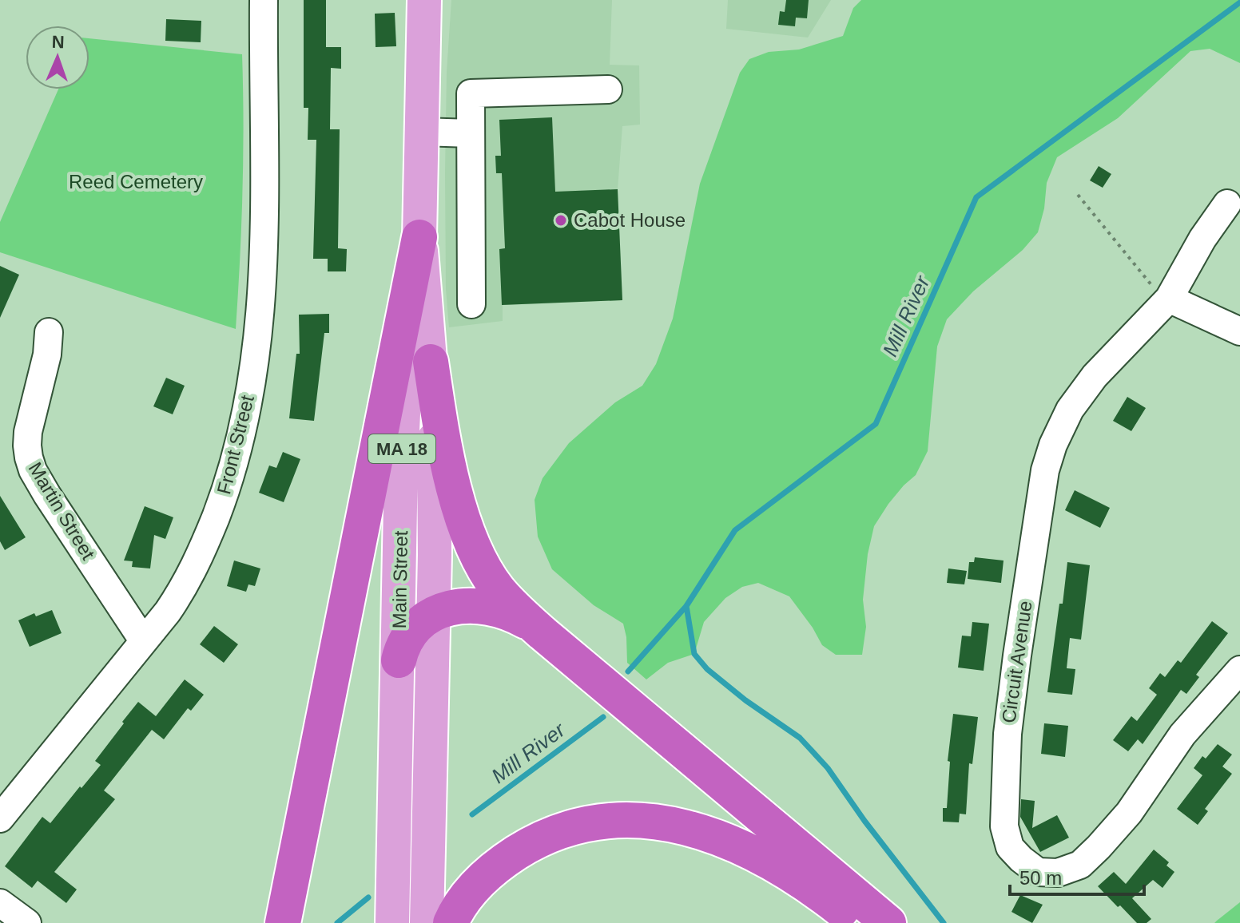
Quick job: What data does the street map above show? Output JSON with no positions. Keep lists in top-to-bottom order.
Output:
{
  "streets": {
    "main road": ["MA 18", "Main Street"],
    "street": ["Front Street", "Martin Street", "Circuit Avenue"]
  },
  "crossings": [
    ["Front Street", "Martin Street"]
  ],
  "water": ["Mill River"],
  "parks": ["Reed Cemetery"],
  "places": ["Cabot House"],
  "scale_bar": "50 m",
  "north": "top"
}
